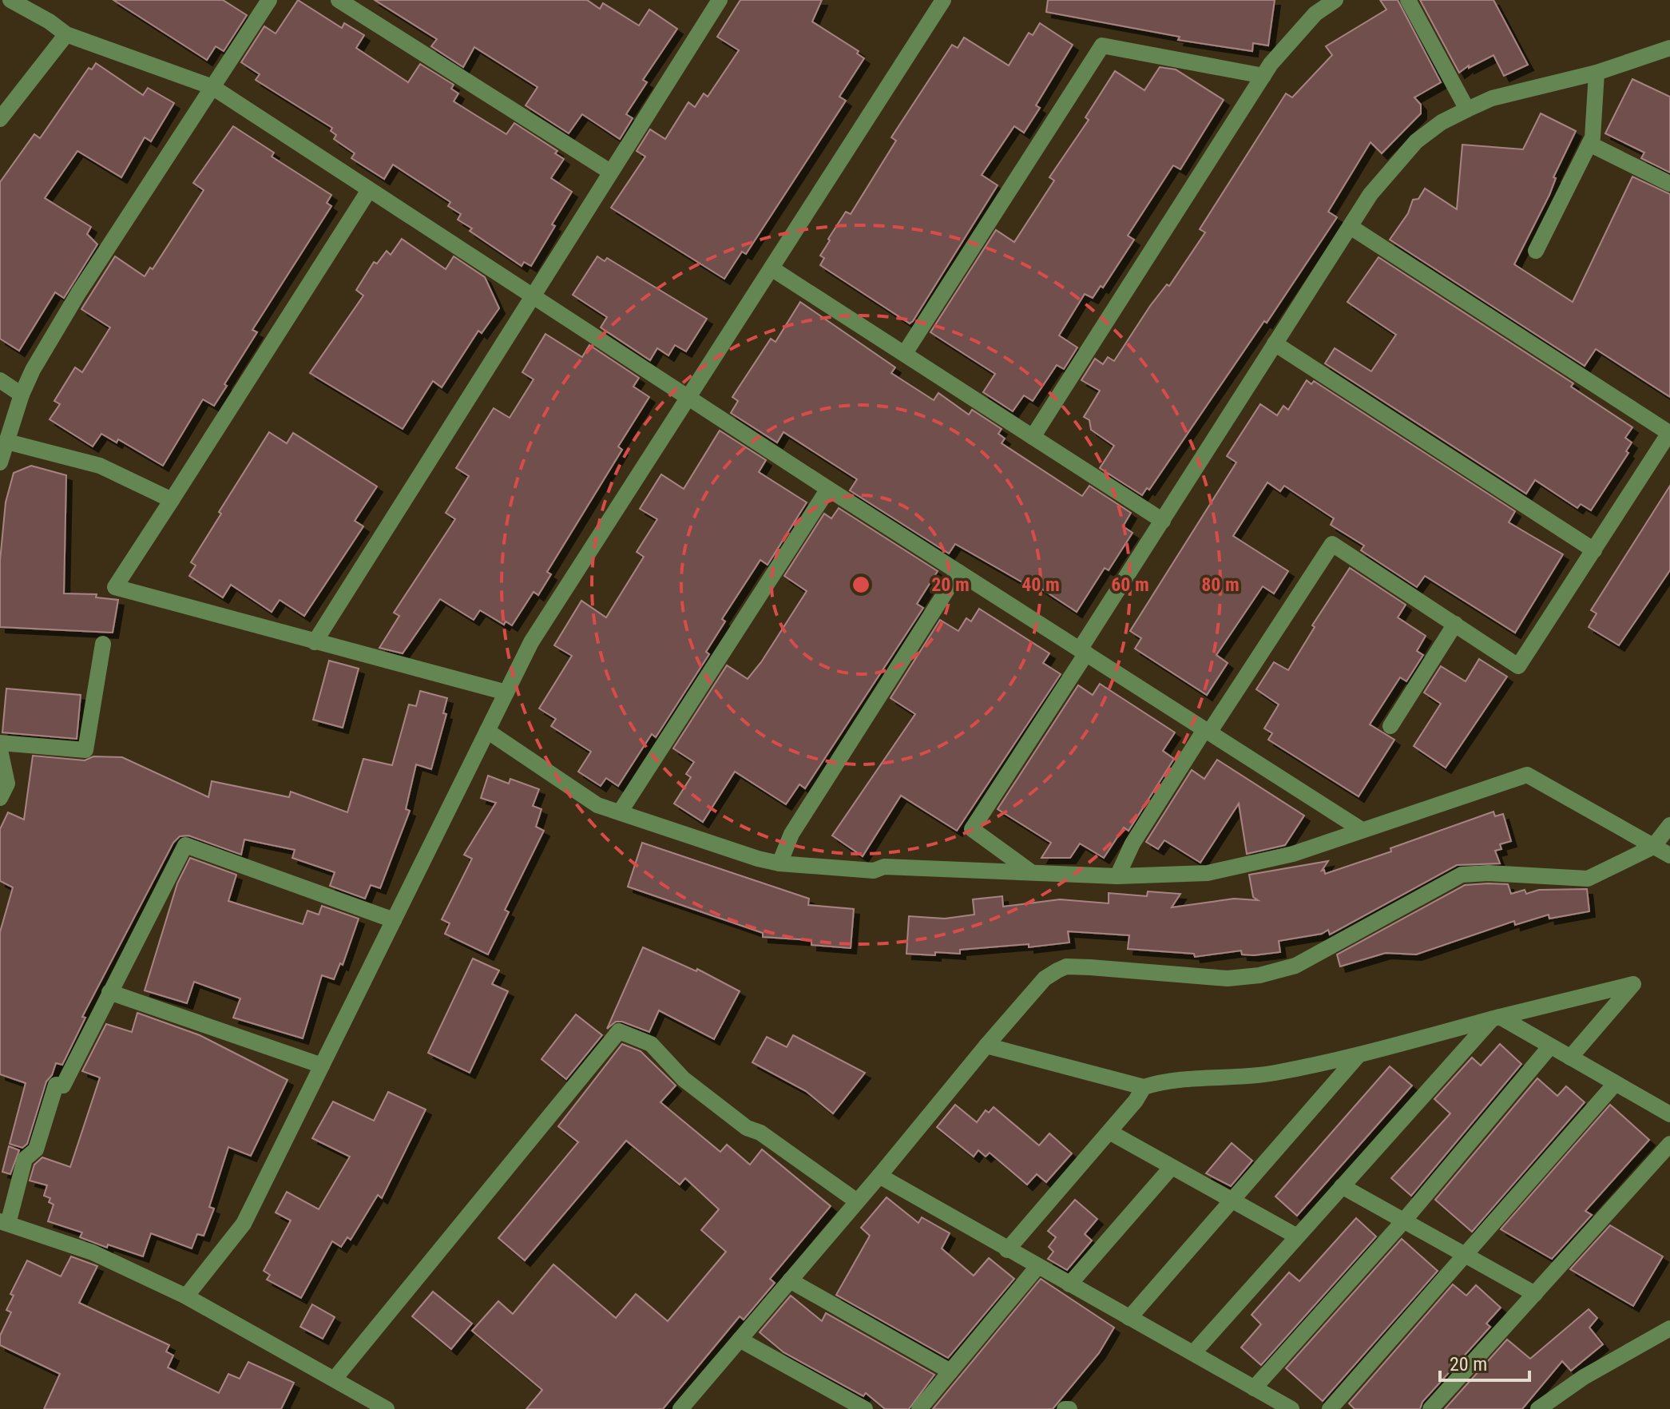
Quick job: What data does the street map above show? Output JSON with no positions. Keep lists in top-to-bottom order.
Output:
{
  "scale_bar": "20 m",
  "rings": [
    "20 m",
    "40 m",
    "60 m",
    "80 m"
  ]
}
